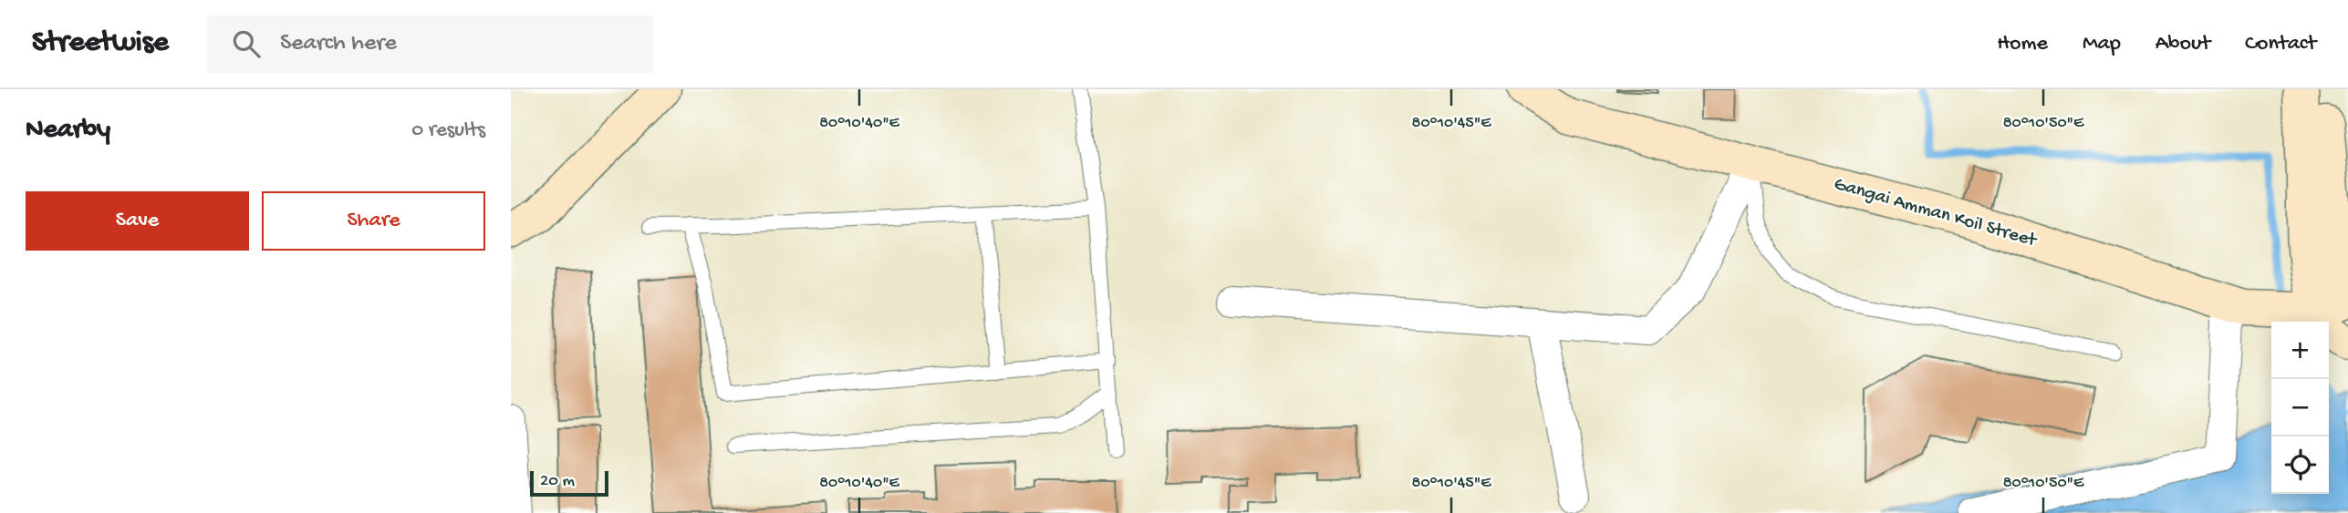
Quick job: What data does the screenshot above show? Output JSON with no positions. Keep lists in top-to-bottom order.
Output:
{
  "streets": {
    "street": ["Gangai Amman Koil Street"]
  },
  "scale_bar": "20 m",
  "page": {
    "header": "Streetwise",
    "search": "Search here",
    "nav": [
      "Home",
      "Map",
      "About",
      "Contact"
    ],
    "heading": ["Nearby", "0 results"],
    "buttons": ["Save", "Share"],
    "map_buttons": ["+", "−"],
    "scale": "20 m"
  },
  "coordinates": ["80°10'40\"E", "80°10'45\"E", "80°10'50\"E"]
}
